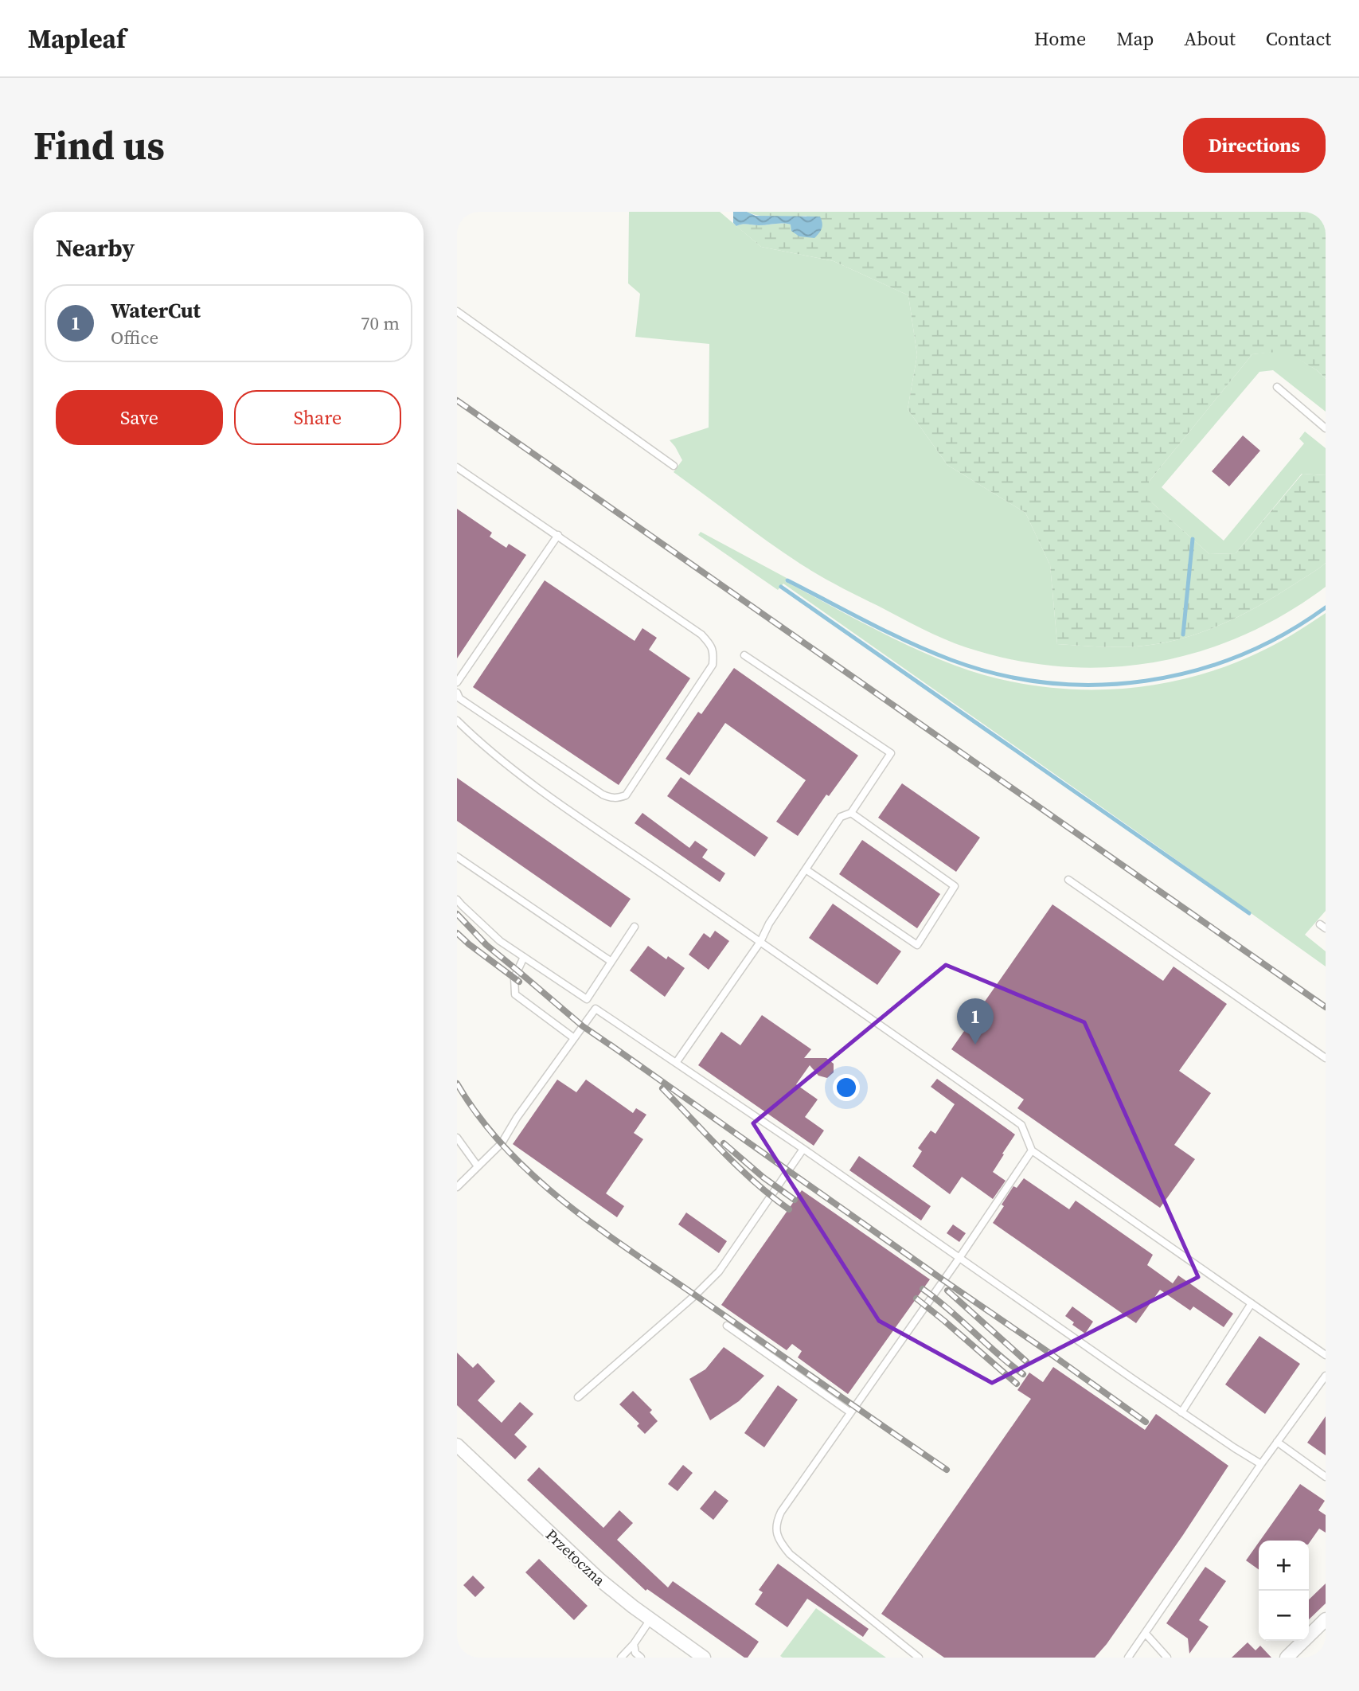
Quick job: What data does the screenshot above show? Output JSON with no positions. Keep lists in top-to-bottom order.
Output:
{
  "streets": {
    "street": ["Przetoczna"]
  },
  "page": {
    "header": "Mapleaf",
    "nav": [
      "Home",
      "Map",
      "About",
      "Contact"
    ],
    "buttons": [
      "Directions",
      ["Save", "Share"]
    ],
    "title": "Find us",
    "heading": "Nearby",
    "list": [
      {
        "mark": "1",
        "name": "WaterCut",
        "note": "Office",
        "value": "70 m"
      }
    ],
    "pins": "1",
    "map_buttons": ["+", "−"]
  }
}
